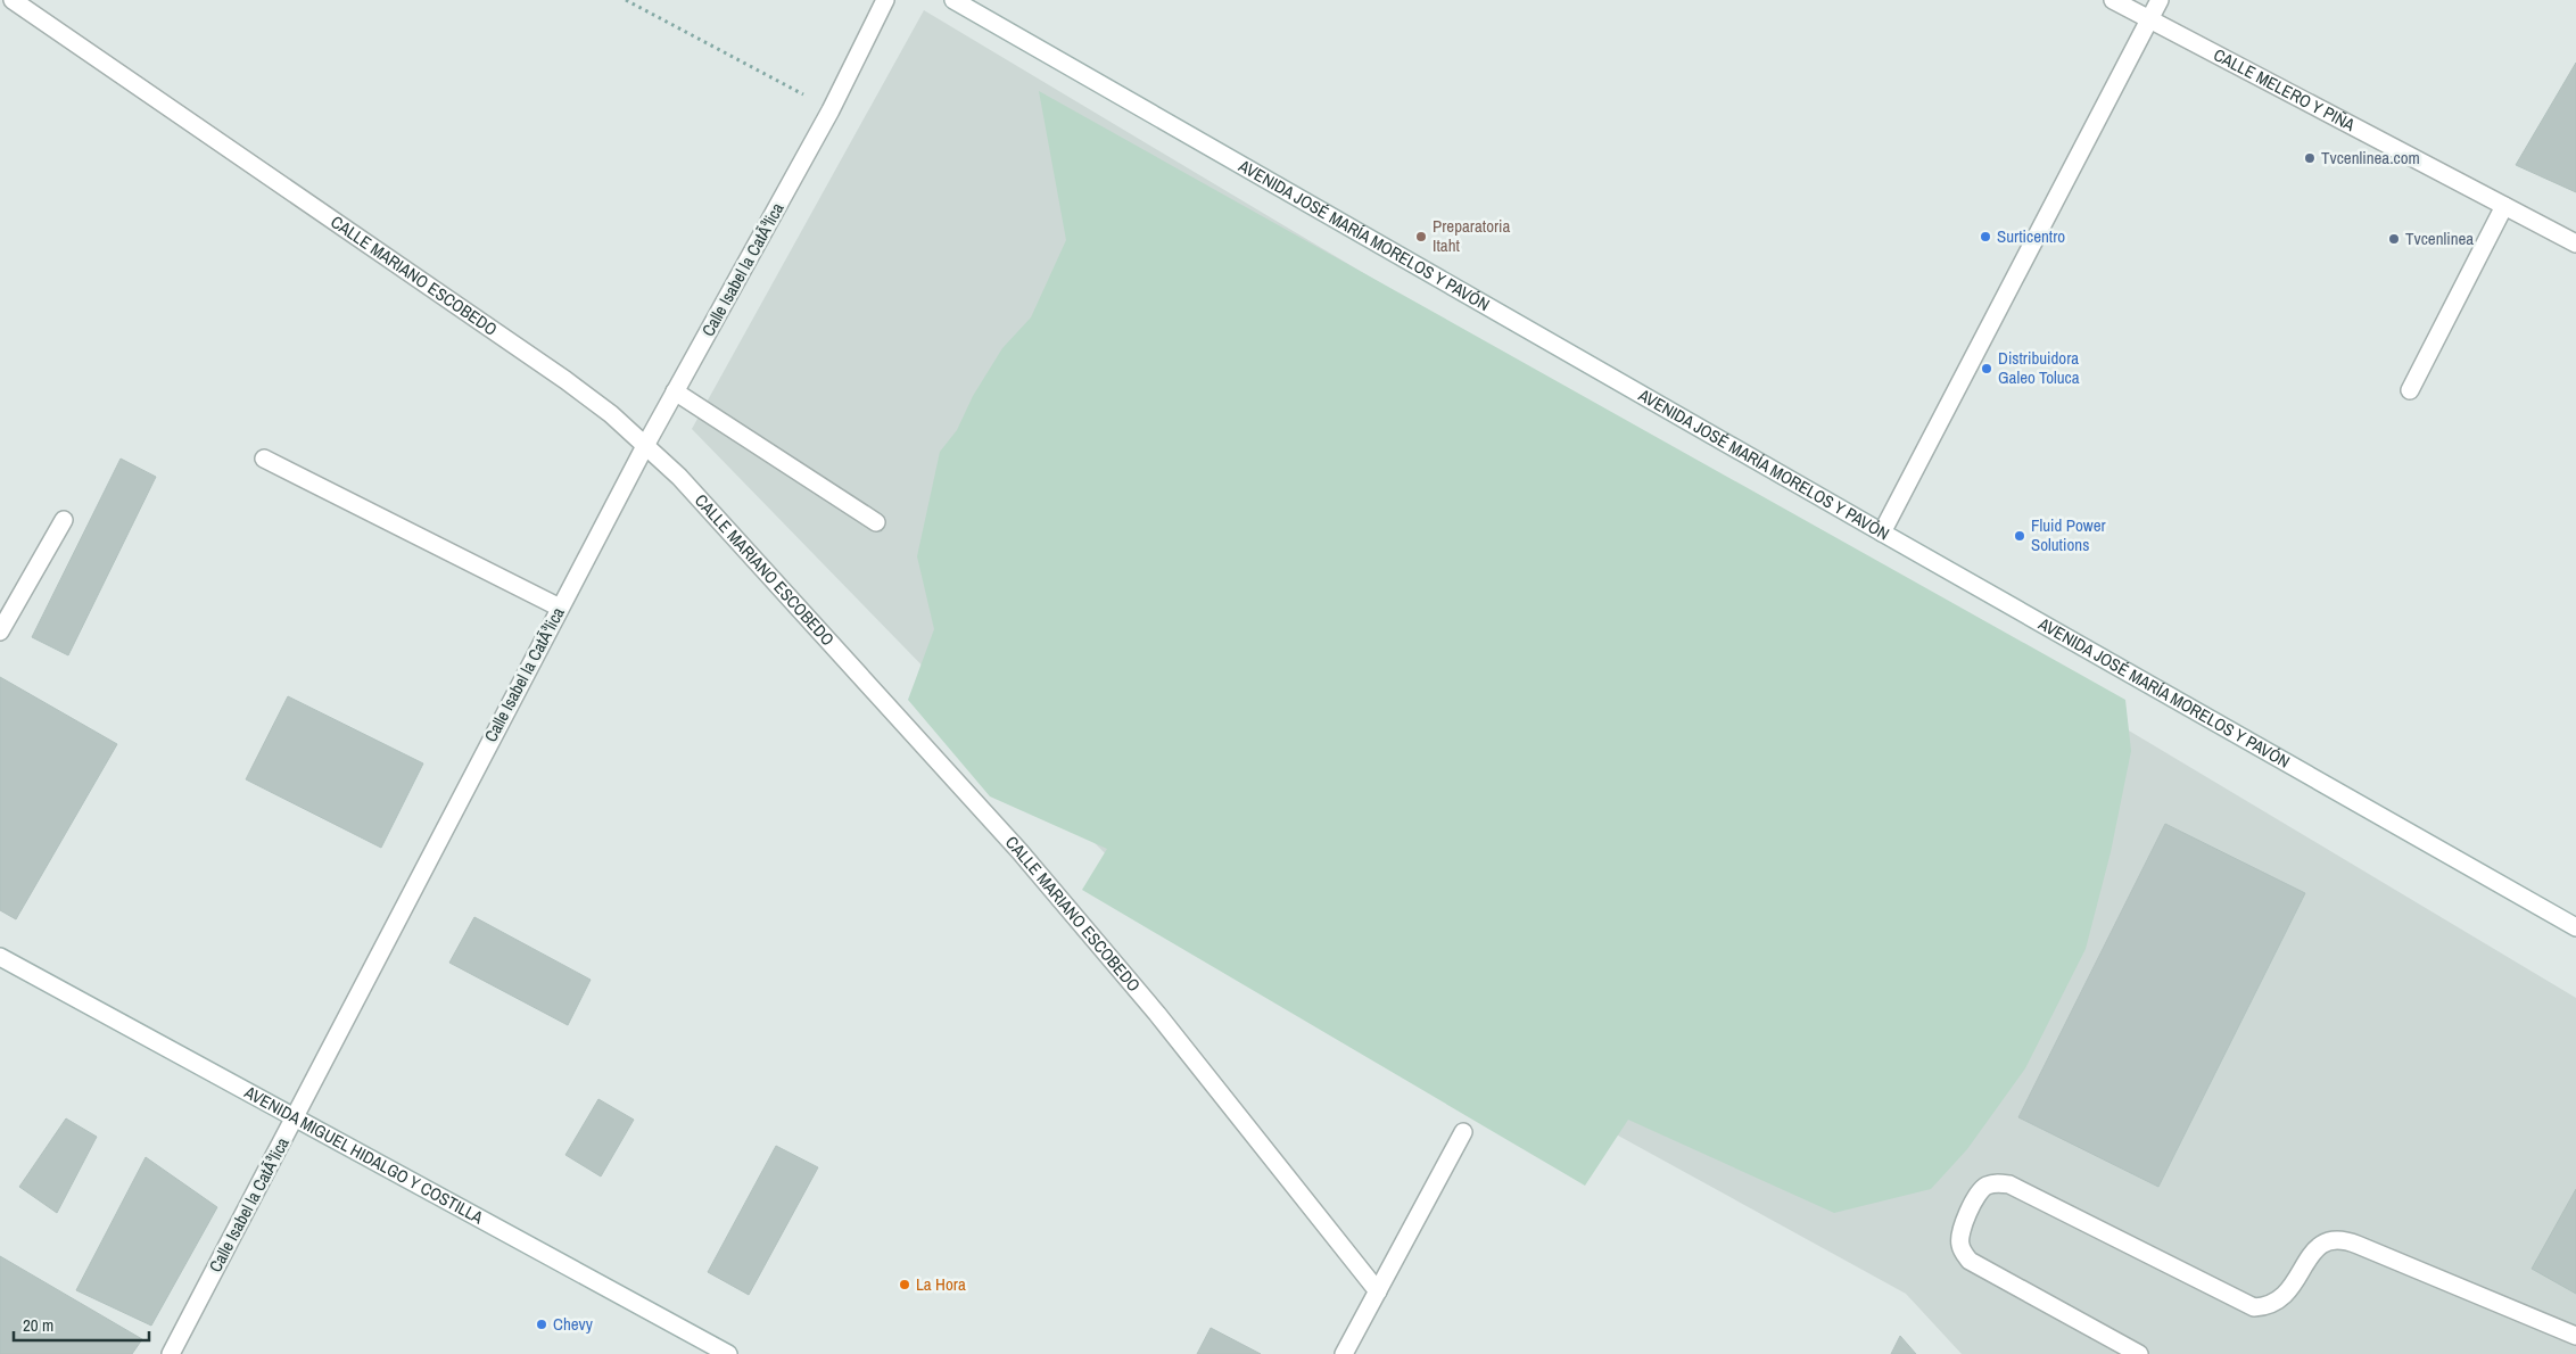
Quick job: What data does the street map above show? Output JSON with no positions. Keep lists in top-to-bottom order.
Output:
{
  "streets": {
    "street": [
      "CALLE MELERO Y PIÑA",
      "AVENIDA JOSÉ MARÍA MORELOS Y PAVÓN",
      "Calle Isabel la CatÃ³lica",
      "CALLE MARIANO ESCOBEDO",
      "AVENIDA MIGUEL HIDALGO Y COSTILLA"
    ]
  },
  "crossings": [
    ["Calle Isabel la CatÃ³lica", "CALLE MARIANO ESCOBEDO"],
    ["Calle Isabel la CatÃ³lica", "AVENIDA MIGUEL HIDALGO Y COSTILLA"]
  ],
  "places": [
    "Tvcenlinea.com",
    "Preparatoria Itaht",
    "Surticentro",
    "Tvcenlinea",
    "Distribuidora Galeo Toluca",
    "Fluid Power Solutions",
    "La Hora",
    "Chevy"
  ],
  "scale_bar": "20 m"
}
